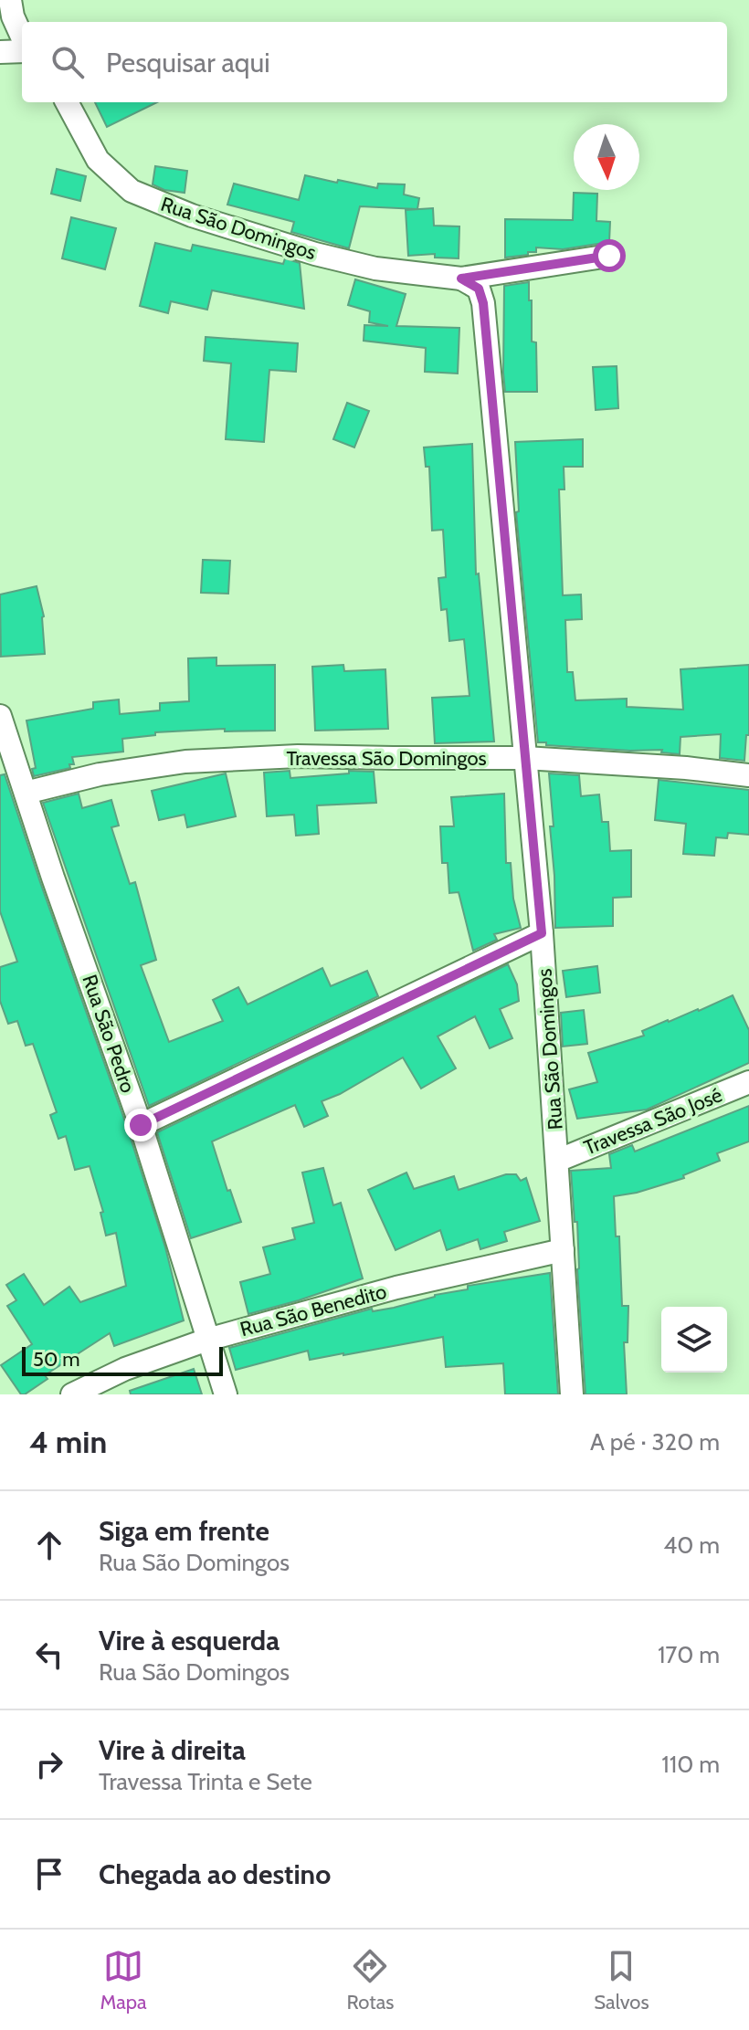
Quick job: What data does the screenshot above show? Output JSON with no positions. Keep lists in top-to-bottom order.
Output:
{
  "streets": {
    "street": [
      "Rua São Domingos",
      "Travessa São Domingos",
      "Rua São Pedro",
      "Travessa São José",
      "Rua São Benedito"
    ]
  },
  "crossings": [
    ["Rua São Domingos", "Travessa São Domingos"],
    ["Rua São Domingos", "Travessa São José"],
    ["Rua São Domingos", "Rua São Benedito"],
    ["Travessa São Domingos", "Rua São Pedro"],
    ["Rua São Pedro", "Rua São Benedito"]
  ],
  "scale_bar": "50 m",
  "north": "bottom",
  "page": {
    "search": "Pesquisar aqui",
    "scale": "50 m",
    "heading": ["4 min", "A pé · 320 m"],
    "list": [
      ["Siga em frente", "Rua São Domingos", "40 m"],
      ["Vire à esquerda", "Rua São Domingos", "170 m"],
      ["Vire à direita", "Travessa Trinta e Sete", "110 m"],
      "Chegada ao destino"
    ],
    "nav": ["Mapa", "Rotas", "Salvos"]
  }
}
